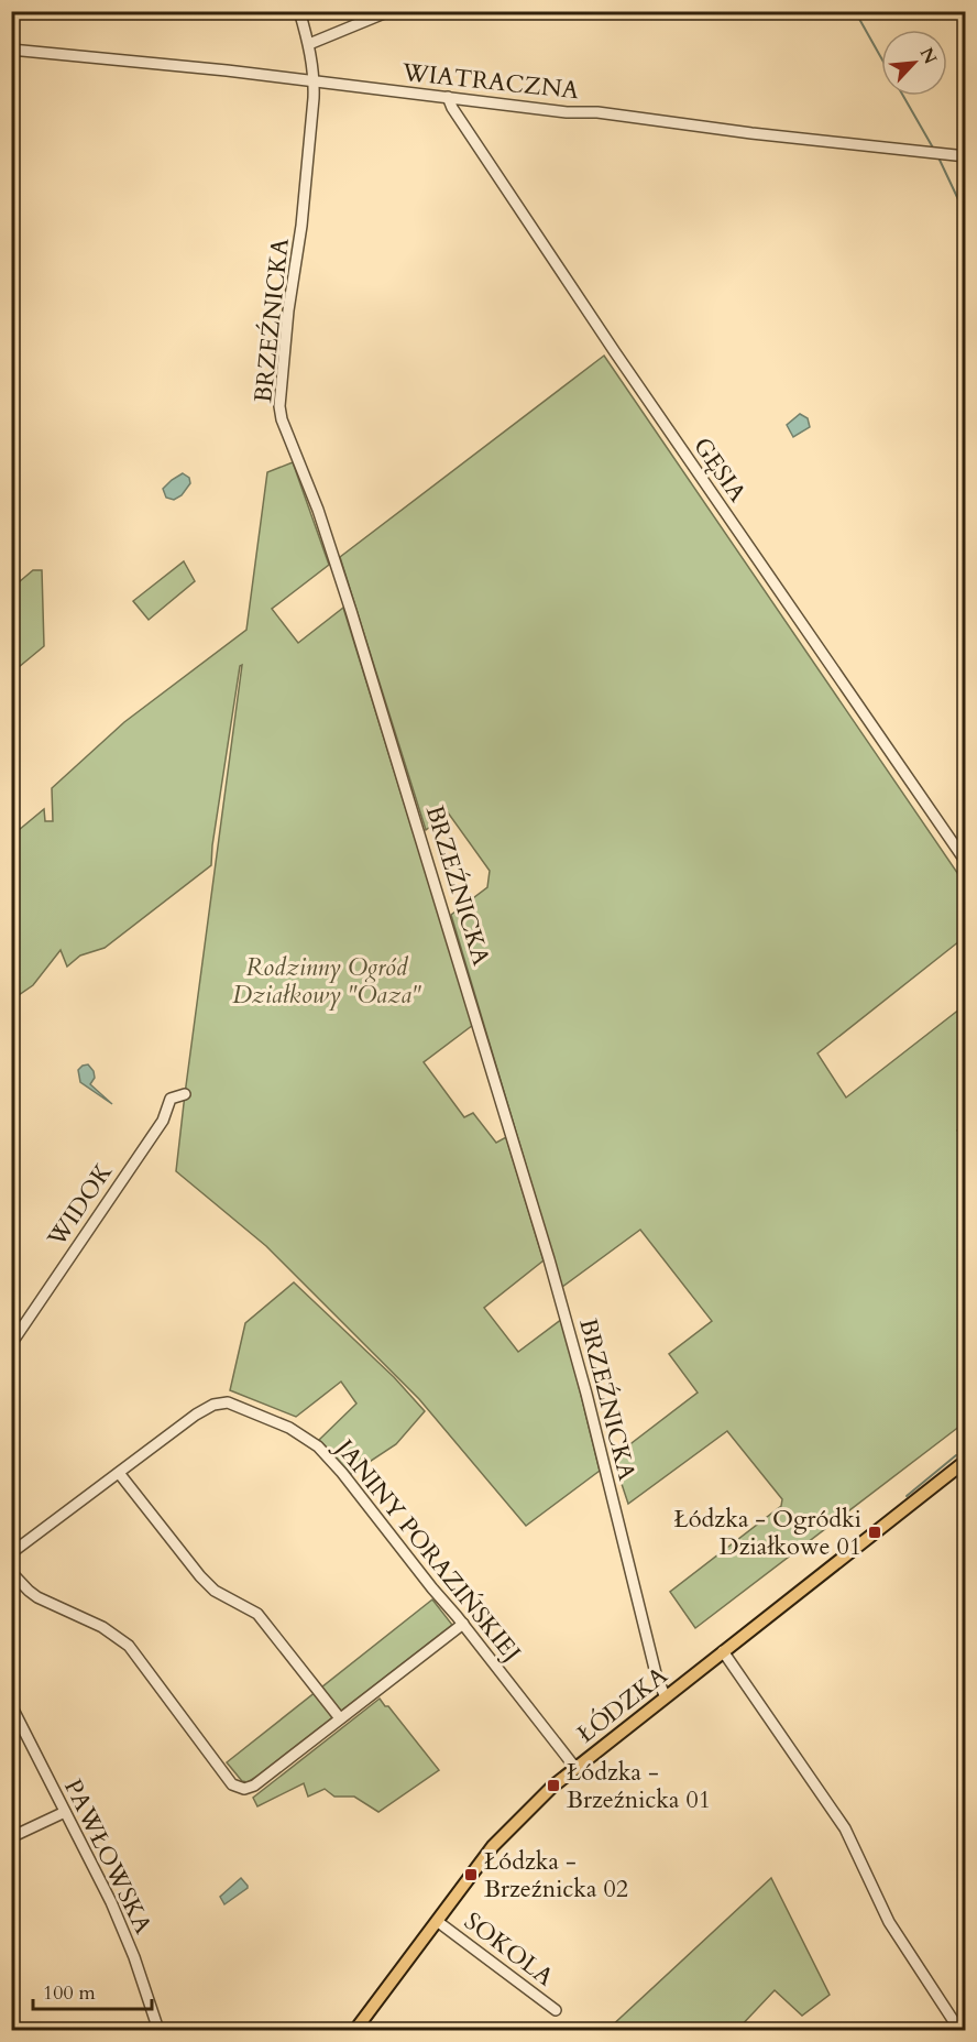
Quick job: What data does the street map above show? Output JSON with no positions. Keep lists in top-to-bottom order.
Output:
{
  "streets": {
    "main road": ["ŁÓDZKA"],
    "street": [
      "WIATRACZNA",
      "BRZEŹNICKA",
      "GĘSIA",
      "WIDOK",
      "JANINY PORAZIŃSKIEJ",
      "PAWŁOWSKA",
      "SOKOLA"
    ]
  },
  "crossings": [
    ["WIATRACZNA", "BRZEŹNICKA"],
    ["WIATRACZNA", "GĘSIA"],
    ["BRZEŹNICKA", "ŁÓDZKA"],
    ["JANINY PORAZIŃSKIEJ", "ŁÓDZKA"],
    ["ŁÓDZKA", "SOKOLA"]
  ],
  "parks": ["Rodzinny Ogród Działkowy \"Oaza\""],
  "places": {
    "transit": ["Łódzka - Ogródki Działkowe 01", "Łódzka - Brzeźnicka 01", "Łódzka - Brzeźnicka 02"]
  },
  "scale_bar": "100 m",
  "north": "top right"
}
